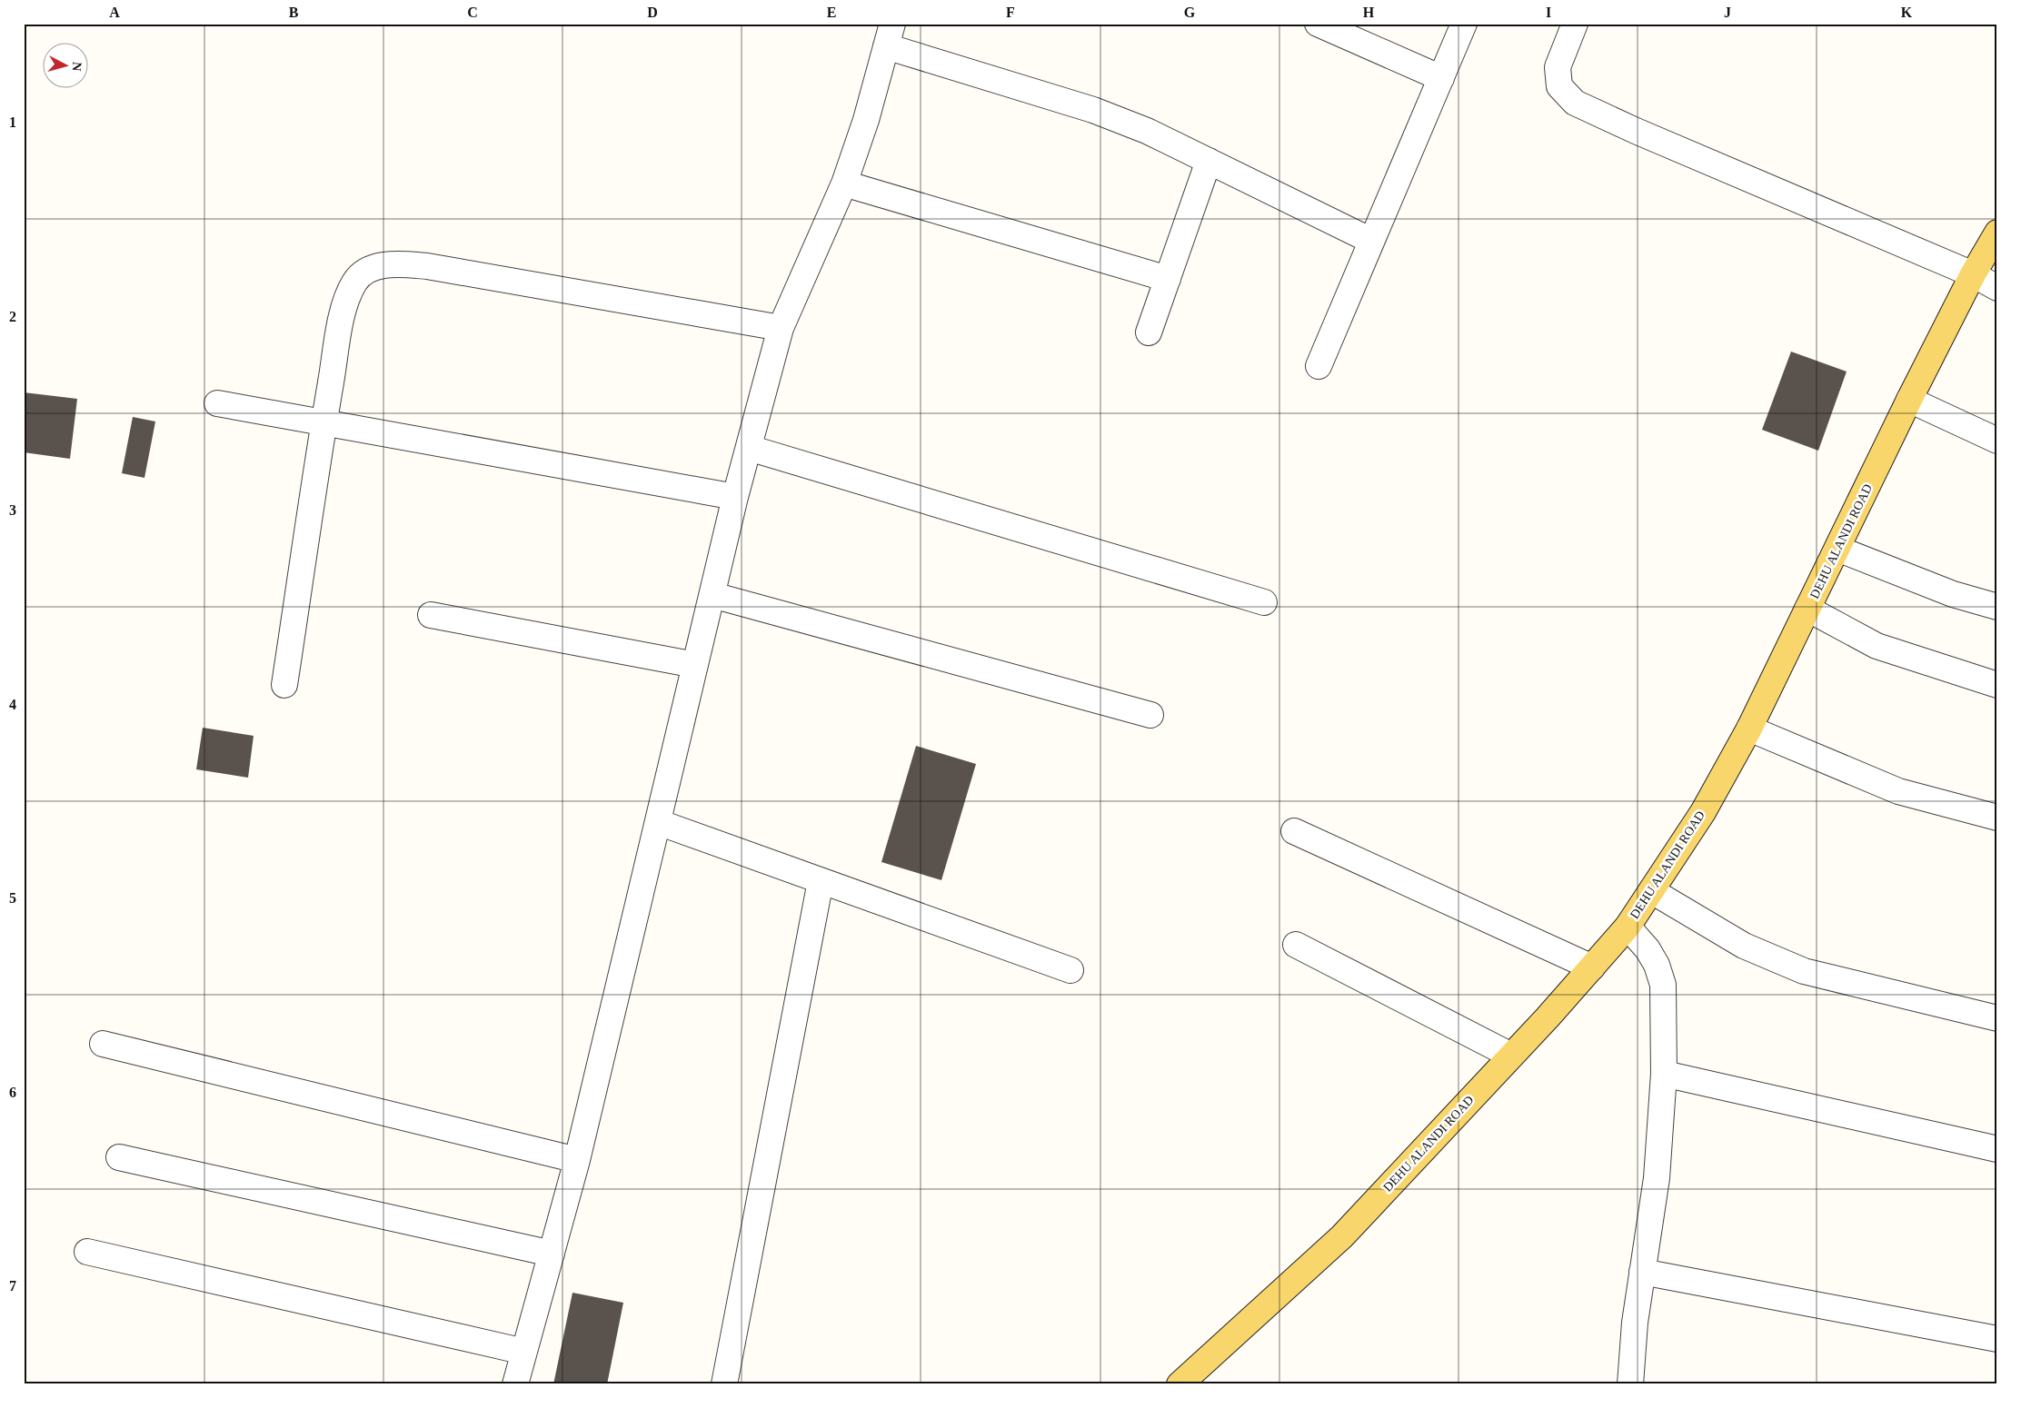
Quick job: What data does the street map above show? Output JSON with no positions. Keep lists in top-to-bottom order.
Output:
{
  "streets": {
    "main road": ["DEHU ALANDI ROAD"]
  },
  "north": "right",
  "grid": {
    "columns": [
      "A",
      "B",
      "C",
      "D",
      "E",
      "F",
      "G",
      "H",
      "I",
      "J",
      "K"
    ],
    "rows": [
      "1",
      "2",
      "3",
      "4",
      "5",
      "6",
      "7"
    ]
  }
}
